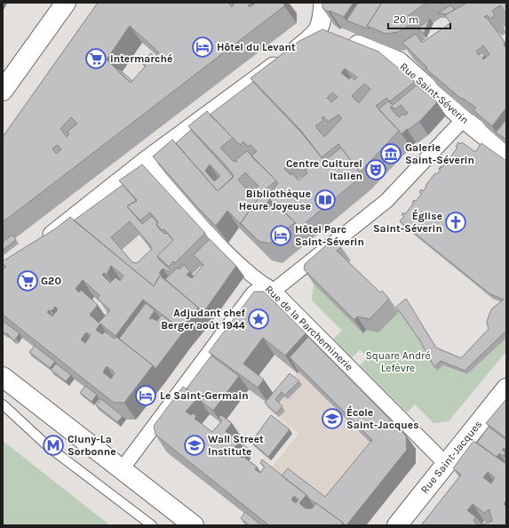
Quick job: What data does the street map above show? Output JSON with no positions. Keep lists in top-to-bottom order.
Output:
{
  "streets": {
    "main road": ["Rue Saint-Jacques"],
    "street": ["Rue Saint-Séverin", "Rue de la Parcheminerie"]
  },
  "crossings": [
    ["Rue de la Parcheminerie", "Rue Saint-Jacques"]
  ],
  "parks": ["Square André Lefèvre"],
  "places": {
    "hotel": ["Hôtel du Levant", "Hôtel Parc Saint-Séverin", "Le Saint-Germain"],
    "supermarket": ["Intermarché", "G20"],
    "museum": ["Galerie Saint-Séverin"],
    "theatre": ["Centre Culturel Italien"],
    "library": ["Bibliothèque Heure Joyeuse"],
    "church": ["Église Saint-Séverin"],
    "place": ["Adjudant chef Berger août 1944"],
    "school or university": ["École Saint-Jacques", "Wall Street Institute"],
    "metro station": ["Cluny-La Sorbonne"]
  },
  "scale_bar": "20 m"
}
